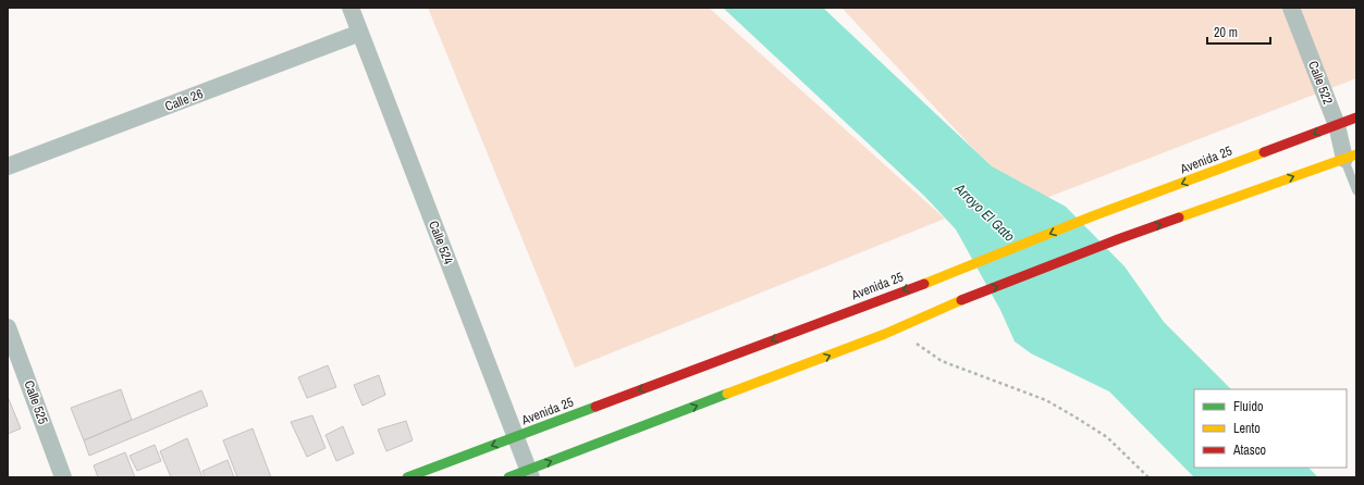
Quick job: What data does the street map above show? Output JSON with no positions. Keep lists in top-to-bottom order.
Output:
{
  "streets": {
    "main road": ["Avenida 25"],
    "street": [
      "Calle 522",
      "Calle 26",
      "Calle 524",
      "Calle 525"
    ]
  },
  "crossings": [
    ["Calle 522", "Avenida 25"],
    ["Calle 26", "Calle 524"],
    ["Avenida 25", "Calle 524"]
  ],
  "water": ["Arroyo El Gato"],
  "legend": ["Fluido", "Lento", "Atasco"],
  "scale_bar": "20 m"
}
